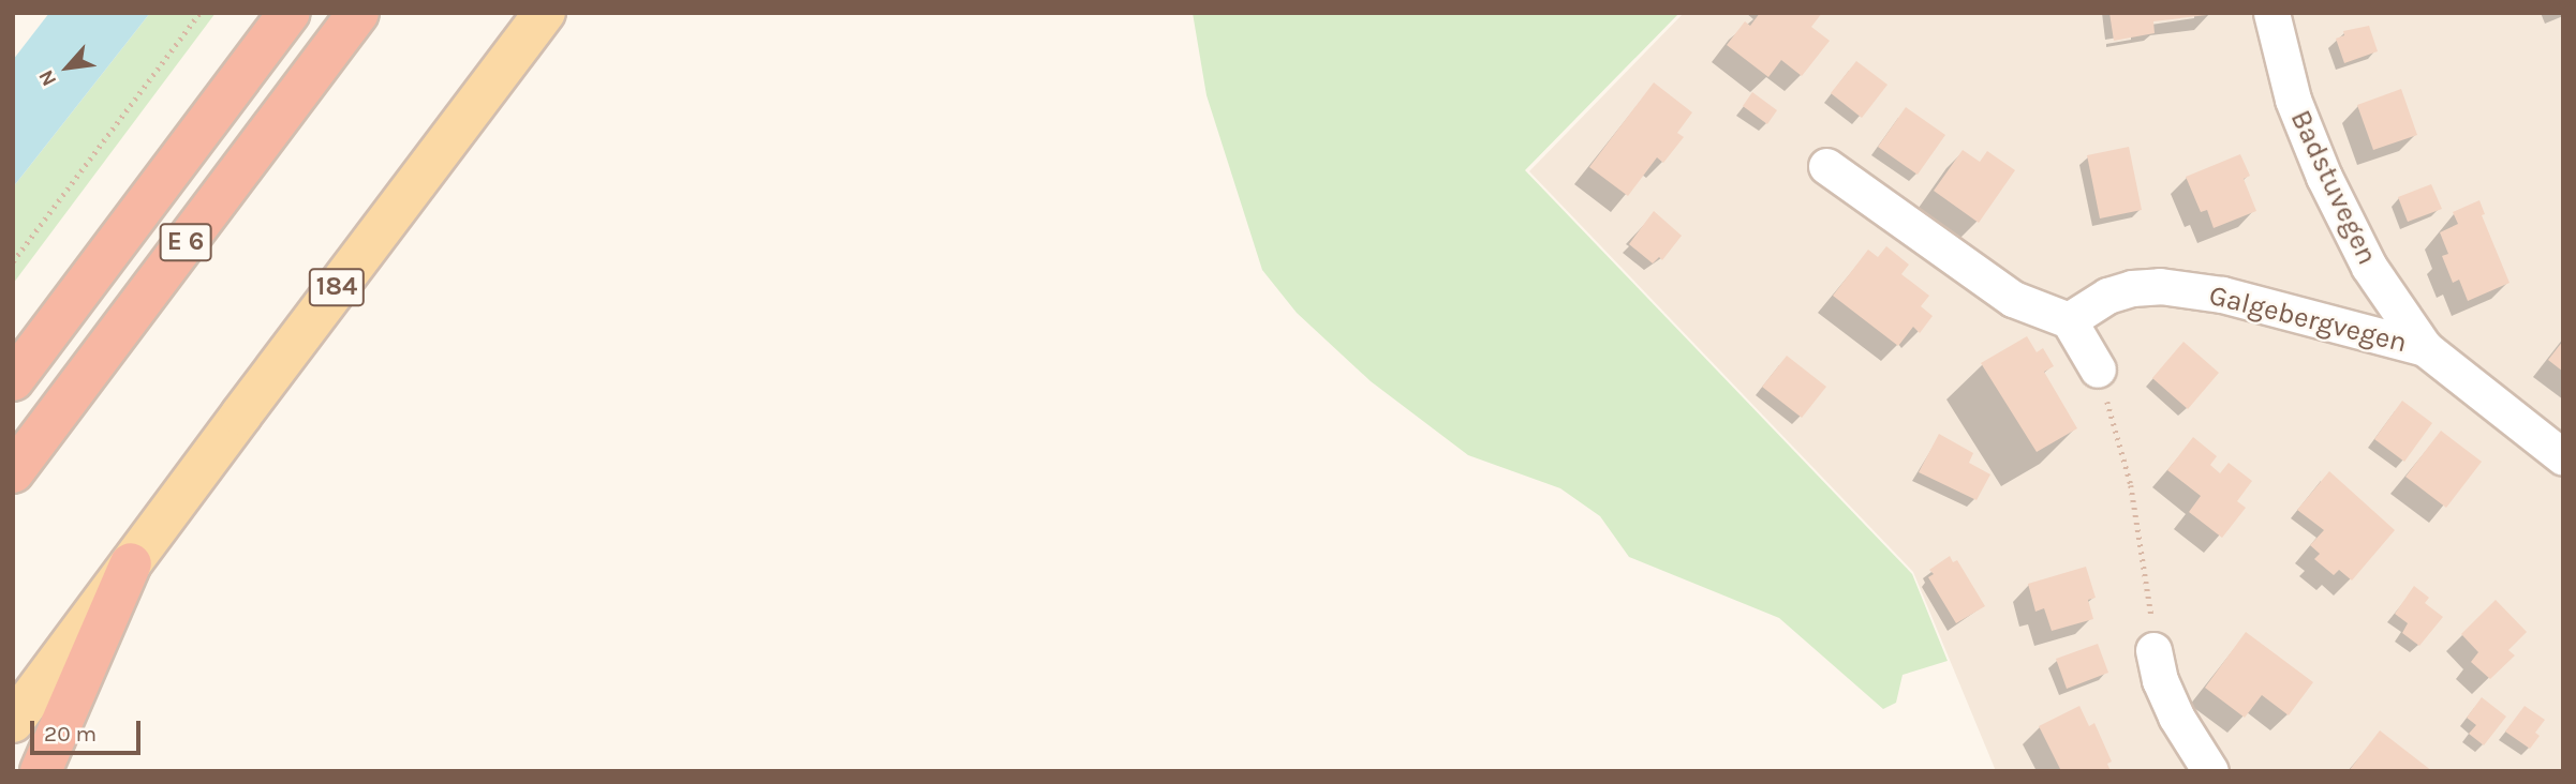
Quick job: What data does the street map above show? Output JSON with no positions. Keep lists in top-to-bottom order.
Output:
{
  "streets": {
    "highway": ["E 6"],
    "main road": ["184"],
    "street": ["Badstuvegen", "Galgebergvegen"]
  },
  "crossings": [
    ["Badstuvegen", "Galgebergvegen"]
  ],
  "scale_bar": "20 m",
  "north": "bottom left"
}
